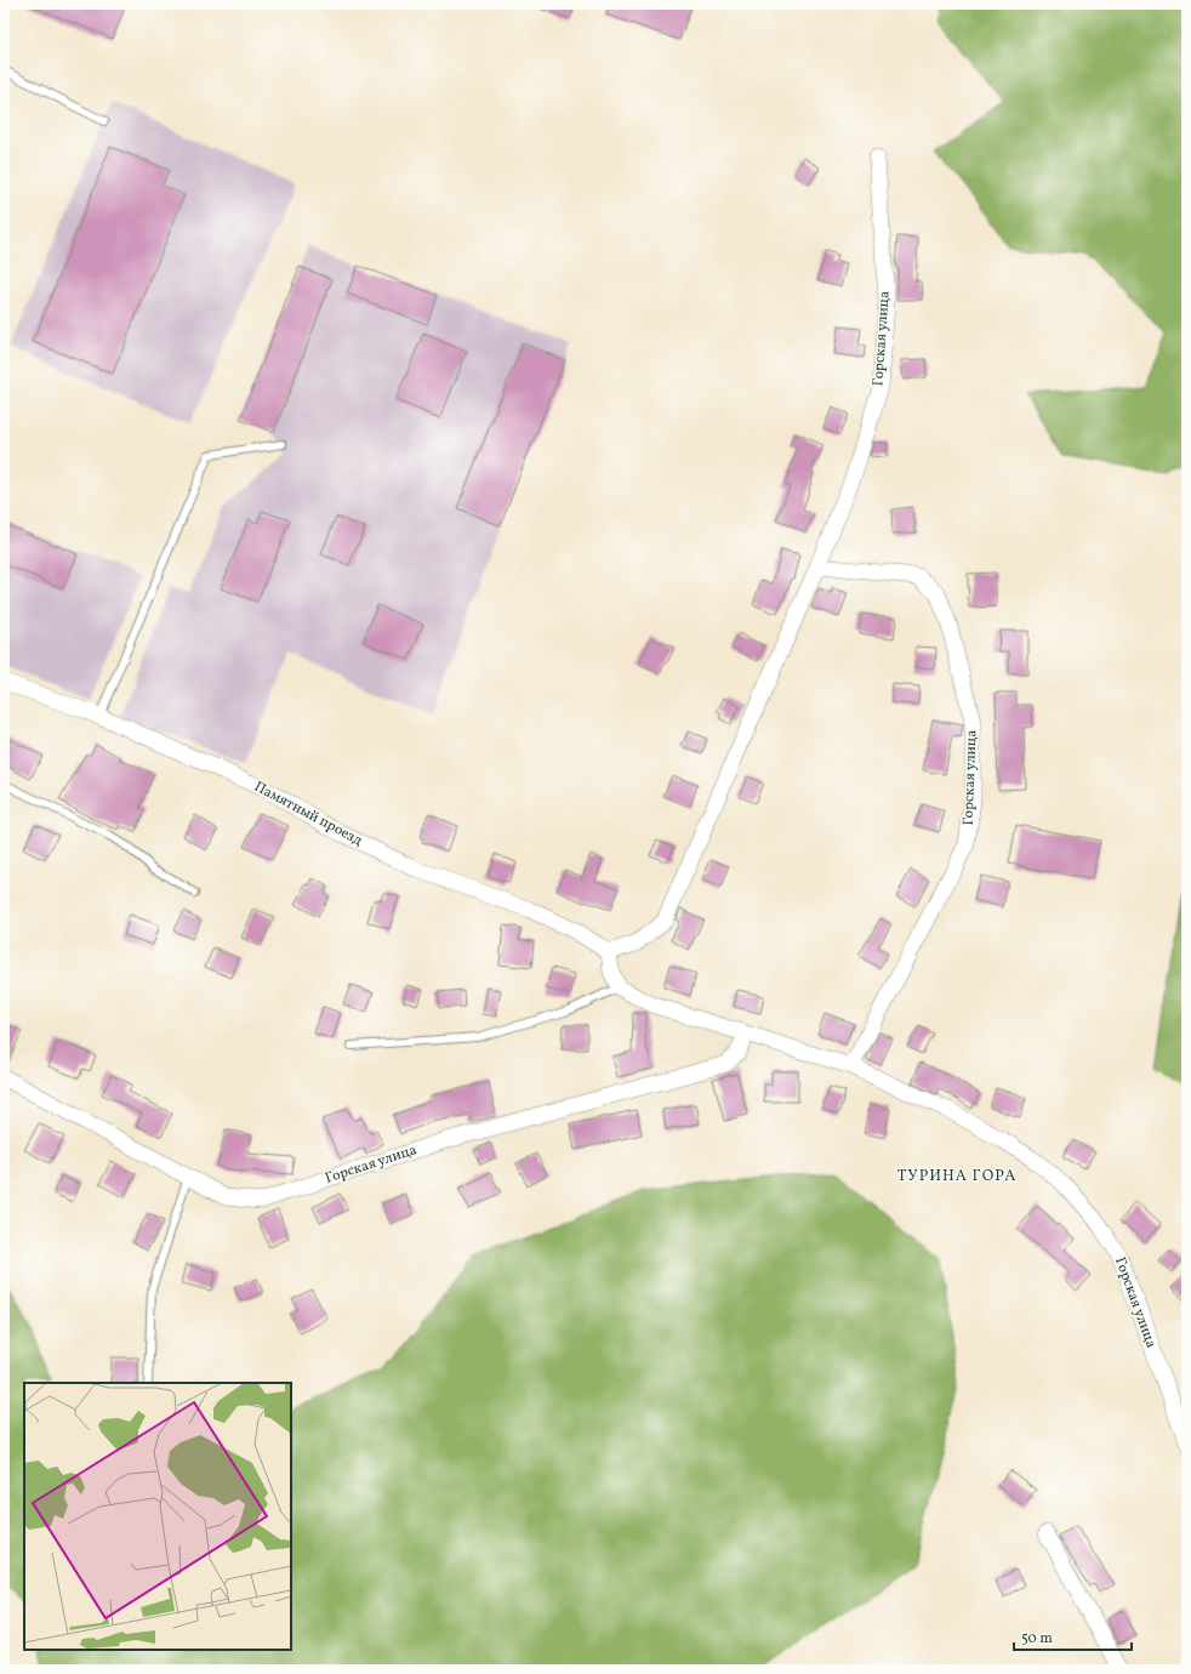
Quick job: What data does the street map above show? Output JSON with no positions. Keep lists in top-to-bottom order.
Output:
{
  "streets": {
    "street": ["Горская улица", "Памятный проезд"]
  },
  "crossings": [
    ["Горская улица", "Памятный проезд"]
  ],
  "districts": ["ТУРИНА ГОРА"],
  "scale_bar": "50 m"
}
